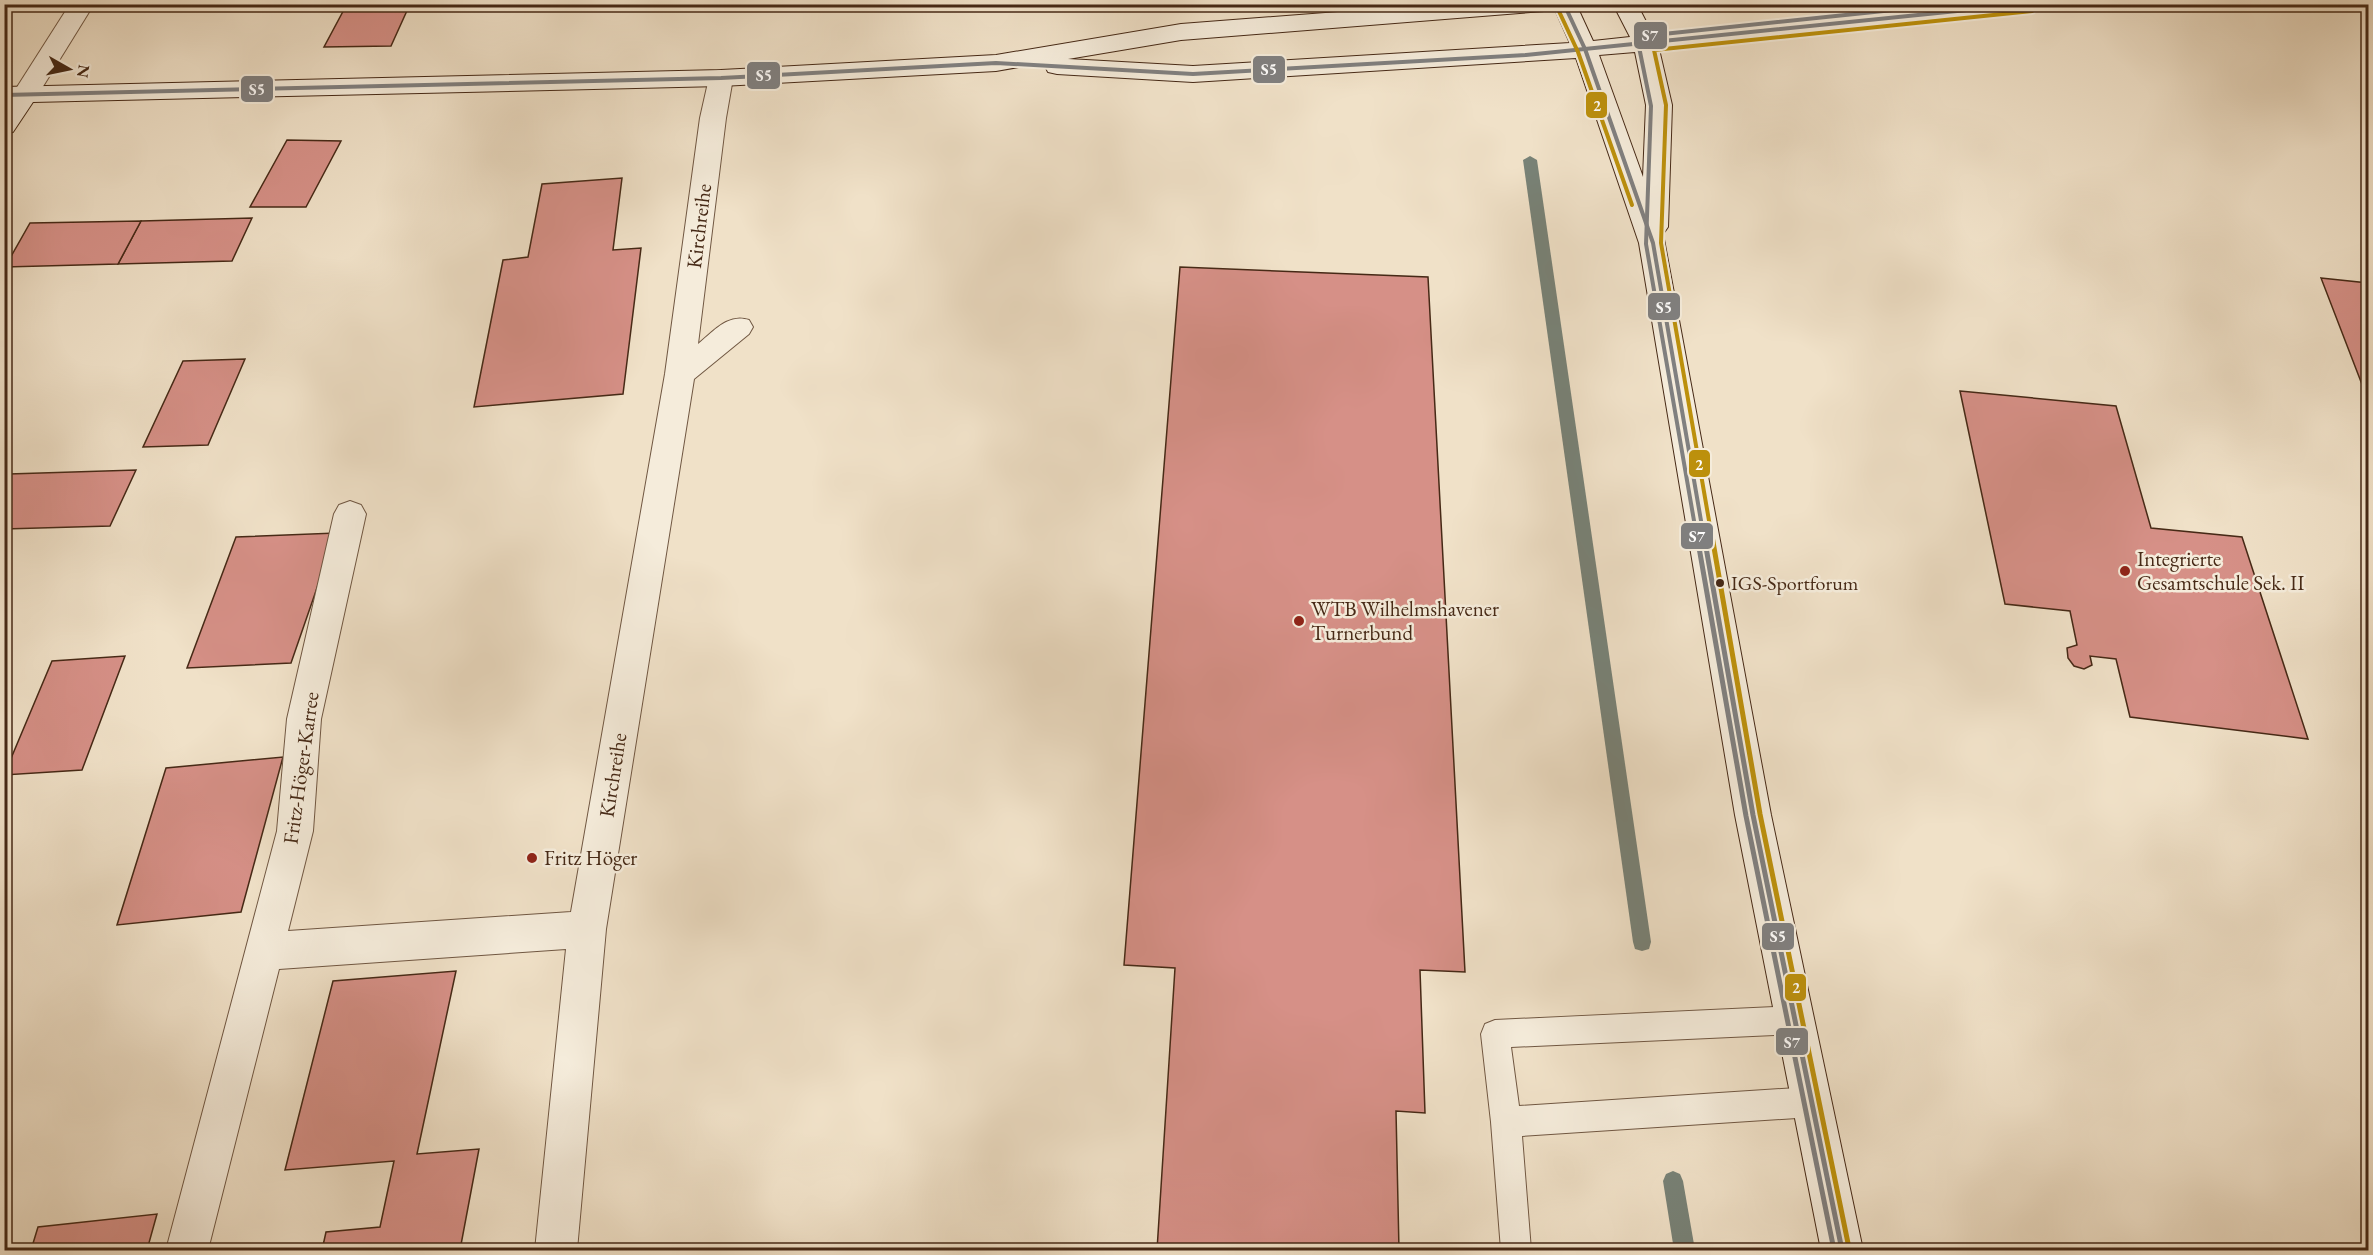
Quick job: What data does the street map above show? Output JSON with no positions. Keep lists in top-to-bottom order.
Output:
{
  "streets": {
    "main road": ["Kirchreihe", "Fritz-Höger-Karree"]
  },
  "places": [
    "Integrierte Gesamtschule Sek. II",
    "IGS-Sportforum",
    "WTB Wilhelmshavener Turnerbund",
    "Fritz Höger"
  ],
  "lines": ["transit line S5", "transit line S7", "transit line 2"],
  "north": "right"
}
